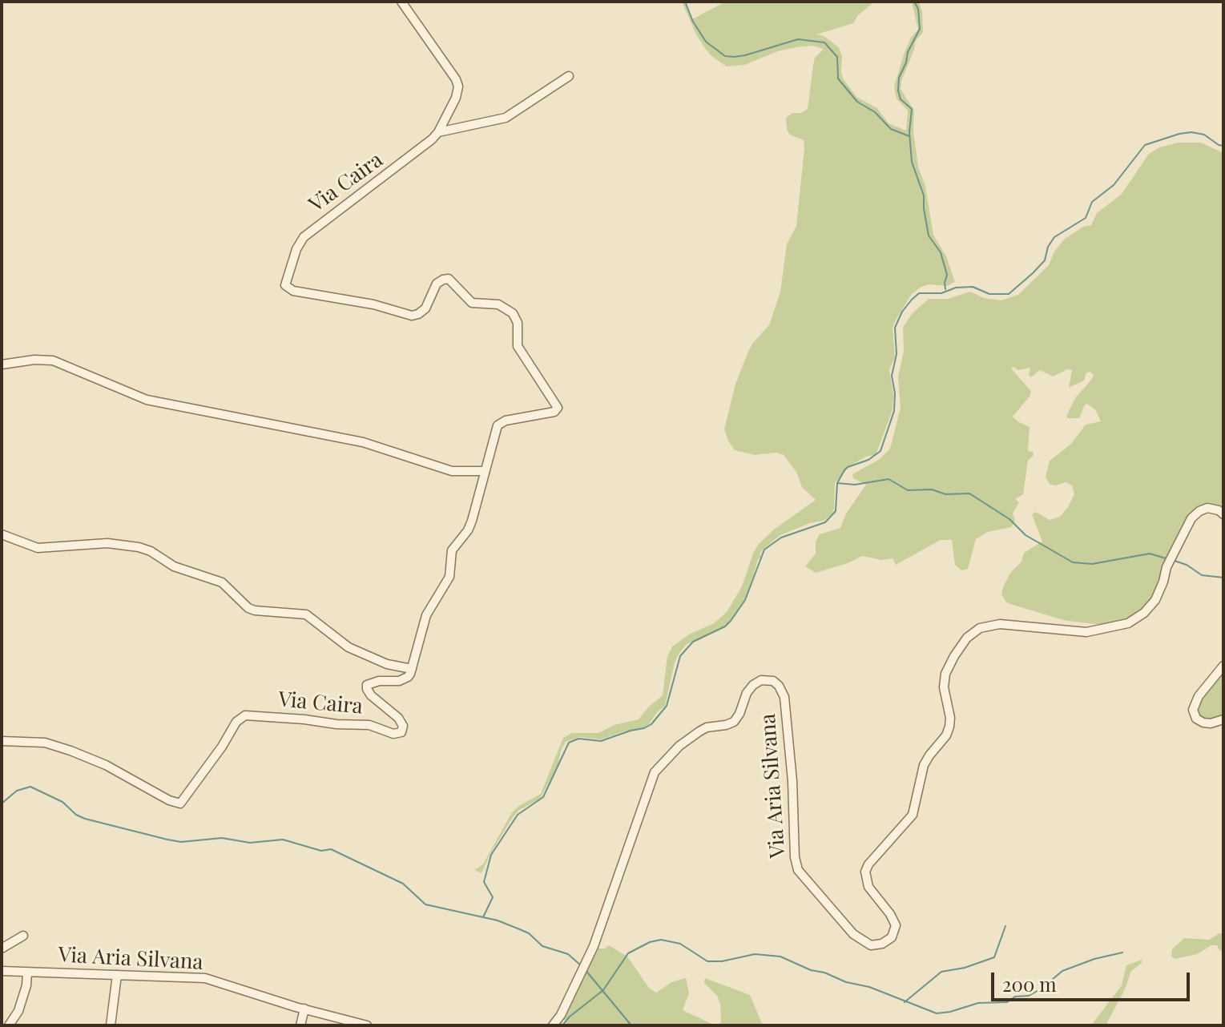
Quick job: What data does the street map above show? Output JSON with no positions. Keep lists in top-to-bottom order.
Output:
{
  "streets": {
    "street": ["Via Caira", "Via Aria Silvana"]
  },
  "scale_bar": "200 m"
}
